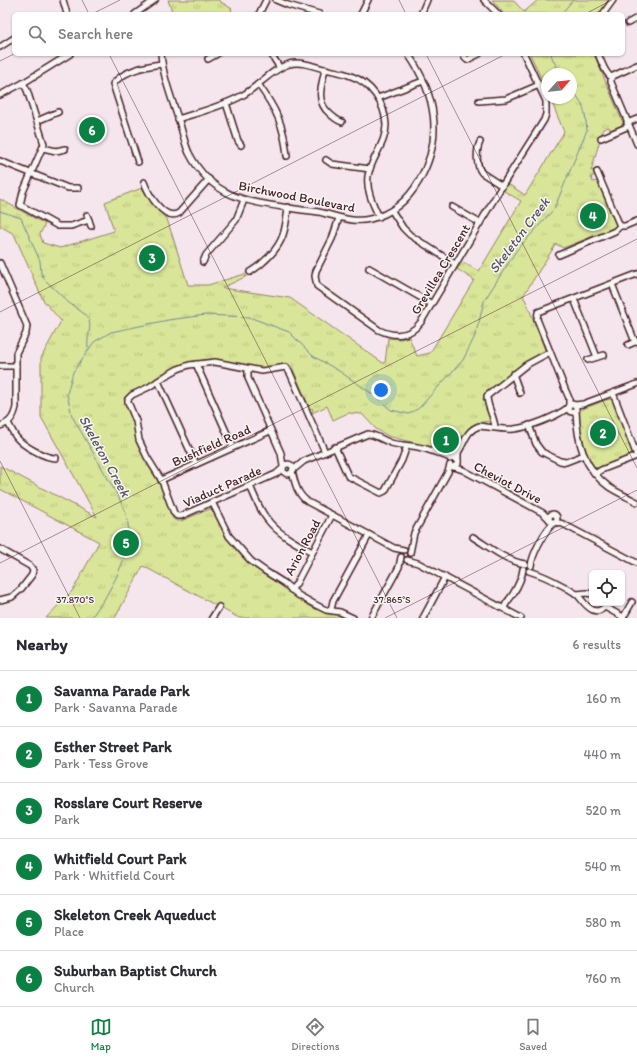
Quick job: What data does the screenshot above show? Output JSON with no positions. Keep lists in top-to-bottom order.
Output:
{
  "streets": {
    "street": [
      "Birchwood Boulevard",
      "Grevillea Crescent",
      "Bushfield Road",
      "Cheviot Drive",
      "Viaduct Parade",
      "Arion Road"
    ]
  },
  "crossings": [
    ["Birchwood Boulevard", "Grevillea Crescent"],
    ["Bushfield Road", "Viaduct Parade"]
  ],
  "water": ["Skeleton Creek"],
  "north": "top right",
  "page": {
    "search": "Search here",
    "pins": [
      "6",
      "4",
      "3",
      "2",
      "1",
      "5"
    ],
    "heading": ["Nearby", "6 results"],
    "list": [
      {
        "mark": "1",
        "name": "Savanna Parade Park",
        "note": "Park · Savanna Parade",
        "value": "160 m"
      },
      {
        "mark": "2",
        "name": "Esther Street Park",
        "note": "Park · Tess Grove",
        "value": "440 m"
      },
      {
        "mark": "3",
        "name": "Rosslare Court Reserve",
        "note": "Park",
        "value": "520 m"
      },
      {
        "mark": "4",
        "name": "Whitfield Court Park",
        "note": "Park · Whitfield Court",
        "value": "540 m"
      },
      {
        "mark": "5",
        "name": "Skeleton Creek Aqueduct",
        "note": "Place",
        "value": "580 m"
      },
      {
        "mark": "6",
        "name": "Suburban Baptist Church",
        "note": "Church",
        "value": "760 m"
      }
    ],
    "nav": ["Map", "Directions", "Saved"]
  },
  "coordinates": ["37.870°S", "37.865°S"]
}
